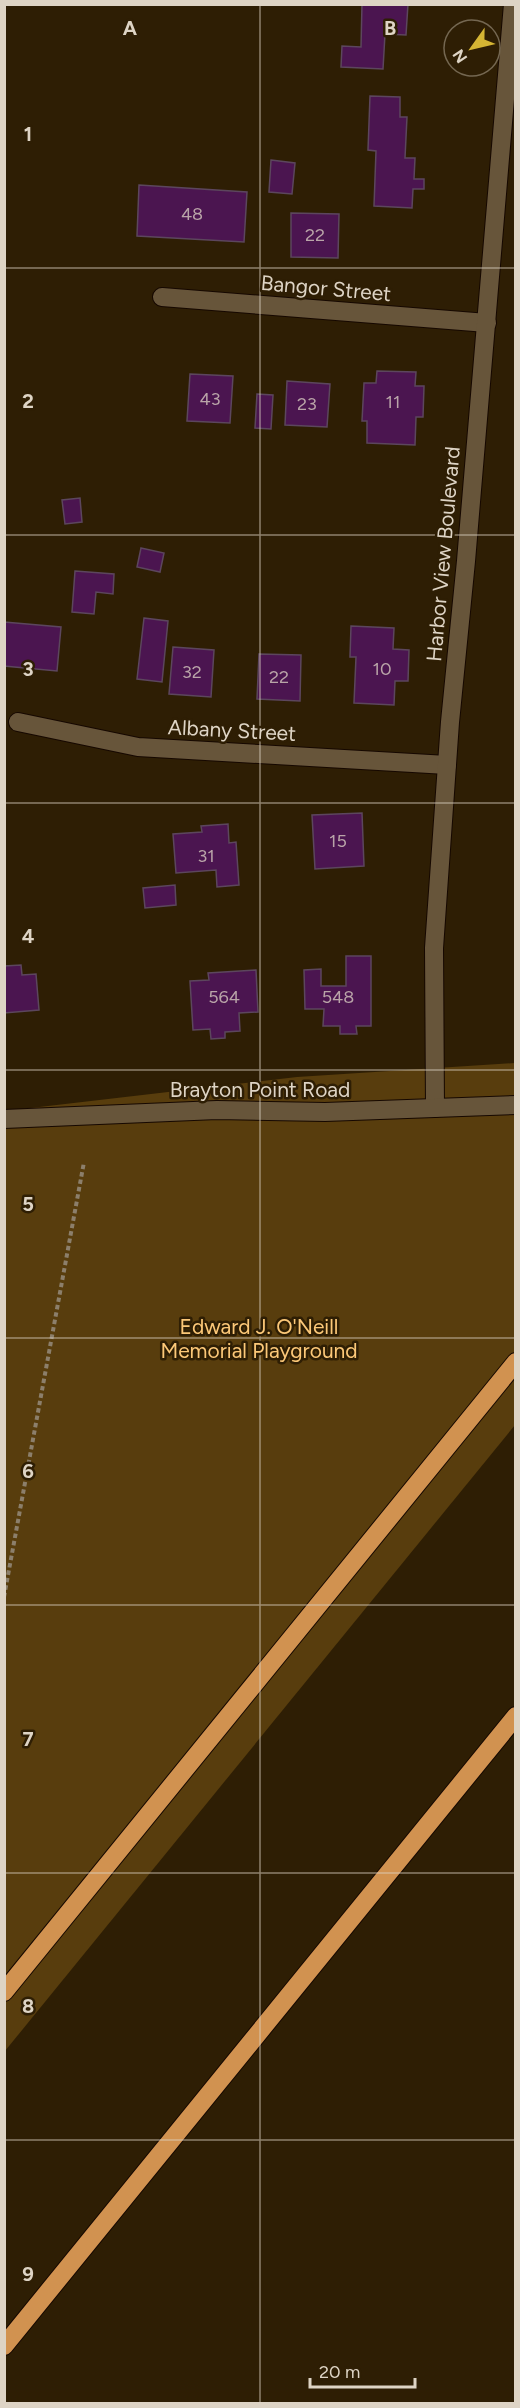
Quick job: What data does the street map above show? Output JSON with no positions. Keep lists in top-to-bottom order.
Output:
{
  "streets": {
    "street": [
      "Bangor Street",
      "Harbor View Boulevard",
      "Albany Street",
      "Brayton Point Road"
    ]
  },
  "crossings": [
    ["Bangor Street", "Harbor View Boulevard"],
    ["Harbor View Boulevard", "Albany Street"],
    ["Harbor View Boulevard", "Brayton Point Road"]
  ],
  "parks": ["Edward J. O'Neill Memorial Playground"],
  "house_numbers": [
    "48",
    "22",
    "43",
    "11",
    "23",
    "10",
    "32",
    "22",
    "15",
    "31",
    "564",
    "548"
  ],
  "scale_bar": "20 m",
  "north": "bottom left",
  "grid": {
    "columns": ["A", "B"],
    "rows": [
      "1",
      "2",
      "3",
      "4",
      "5",
      "6",
      "7",
      "8",
      "9"
    ]
  }
}
